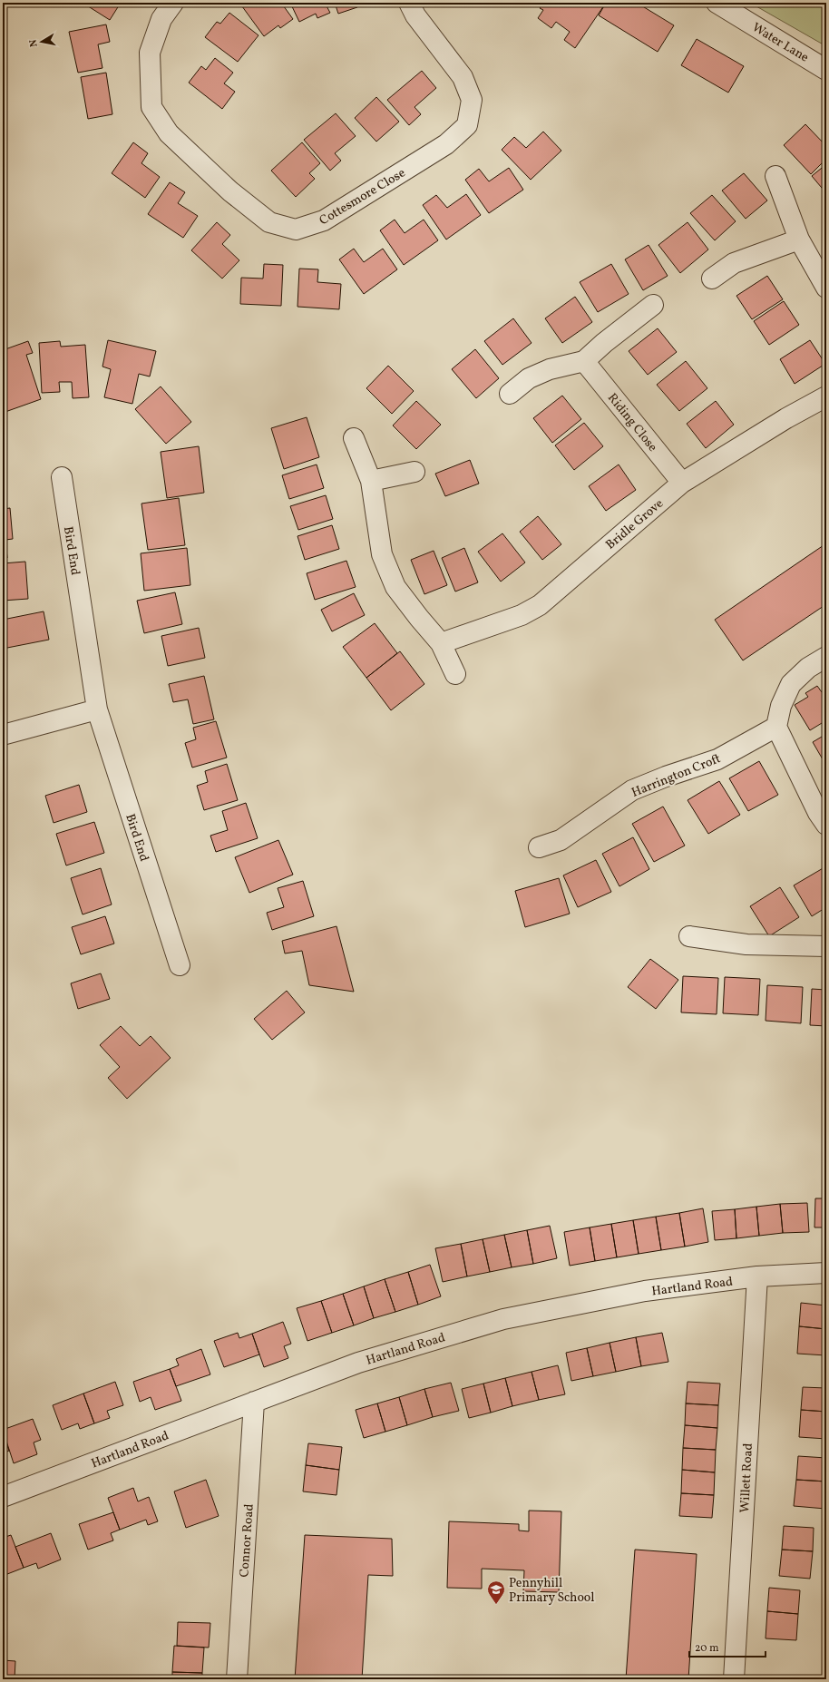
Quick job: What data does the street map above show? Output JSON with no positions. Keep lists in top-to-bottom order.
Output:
{
  "streets": {
    "street": [
      "Water Lane",
      "Cottesmore Close",
      "Riding Close",
      "Bridle Grove",
      "Bird End",
      "Harrington Croft",
      "Hartland Road",
      "Willett Road",
      "Connor Road"
    ]
  },
  "crossings": [
    ["Riding Close", "Bridle Grove"],
    ["Hartland Road", "Willett Road"],
    ["Hartland Road", "Connor Road"]
  ],
  "places": {
    "school or university": ["Pennyhill Primary School"]
  },
  "scale_bar": "20 m",
  "north": "left"
}
